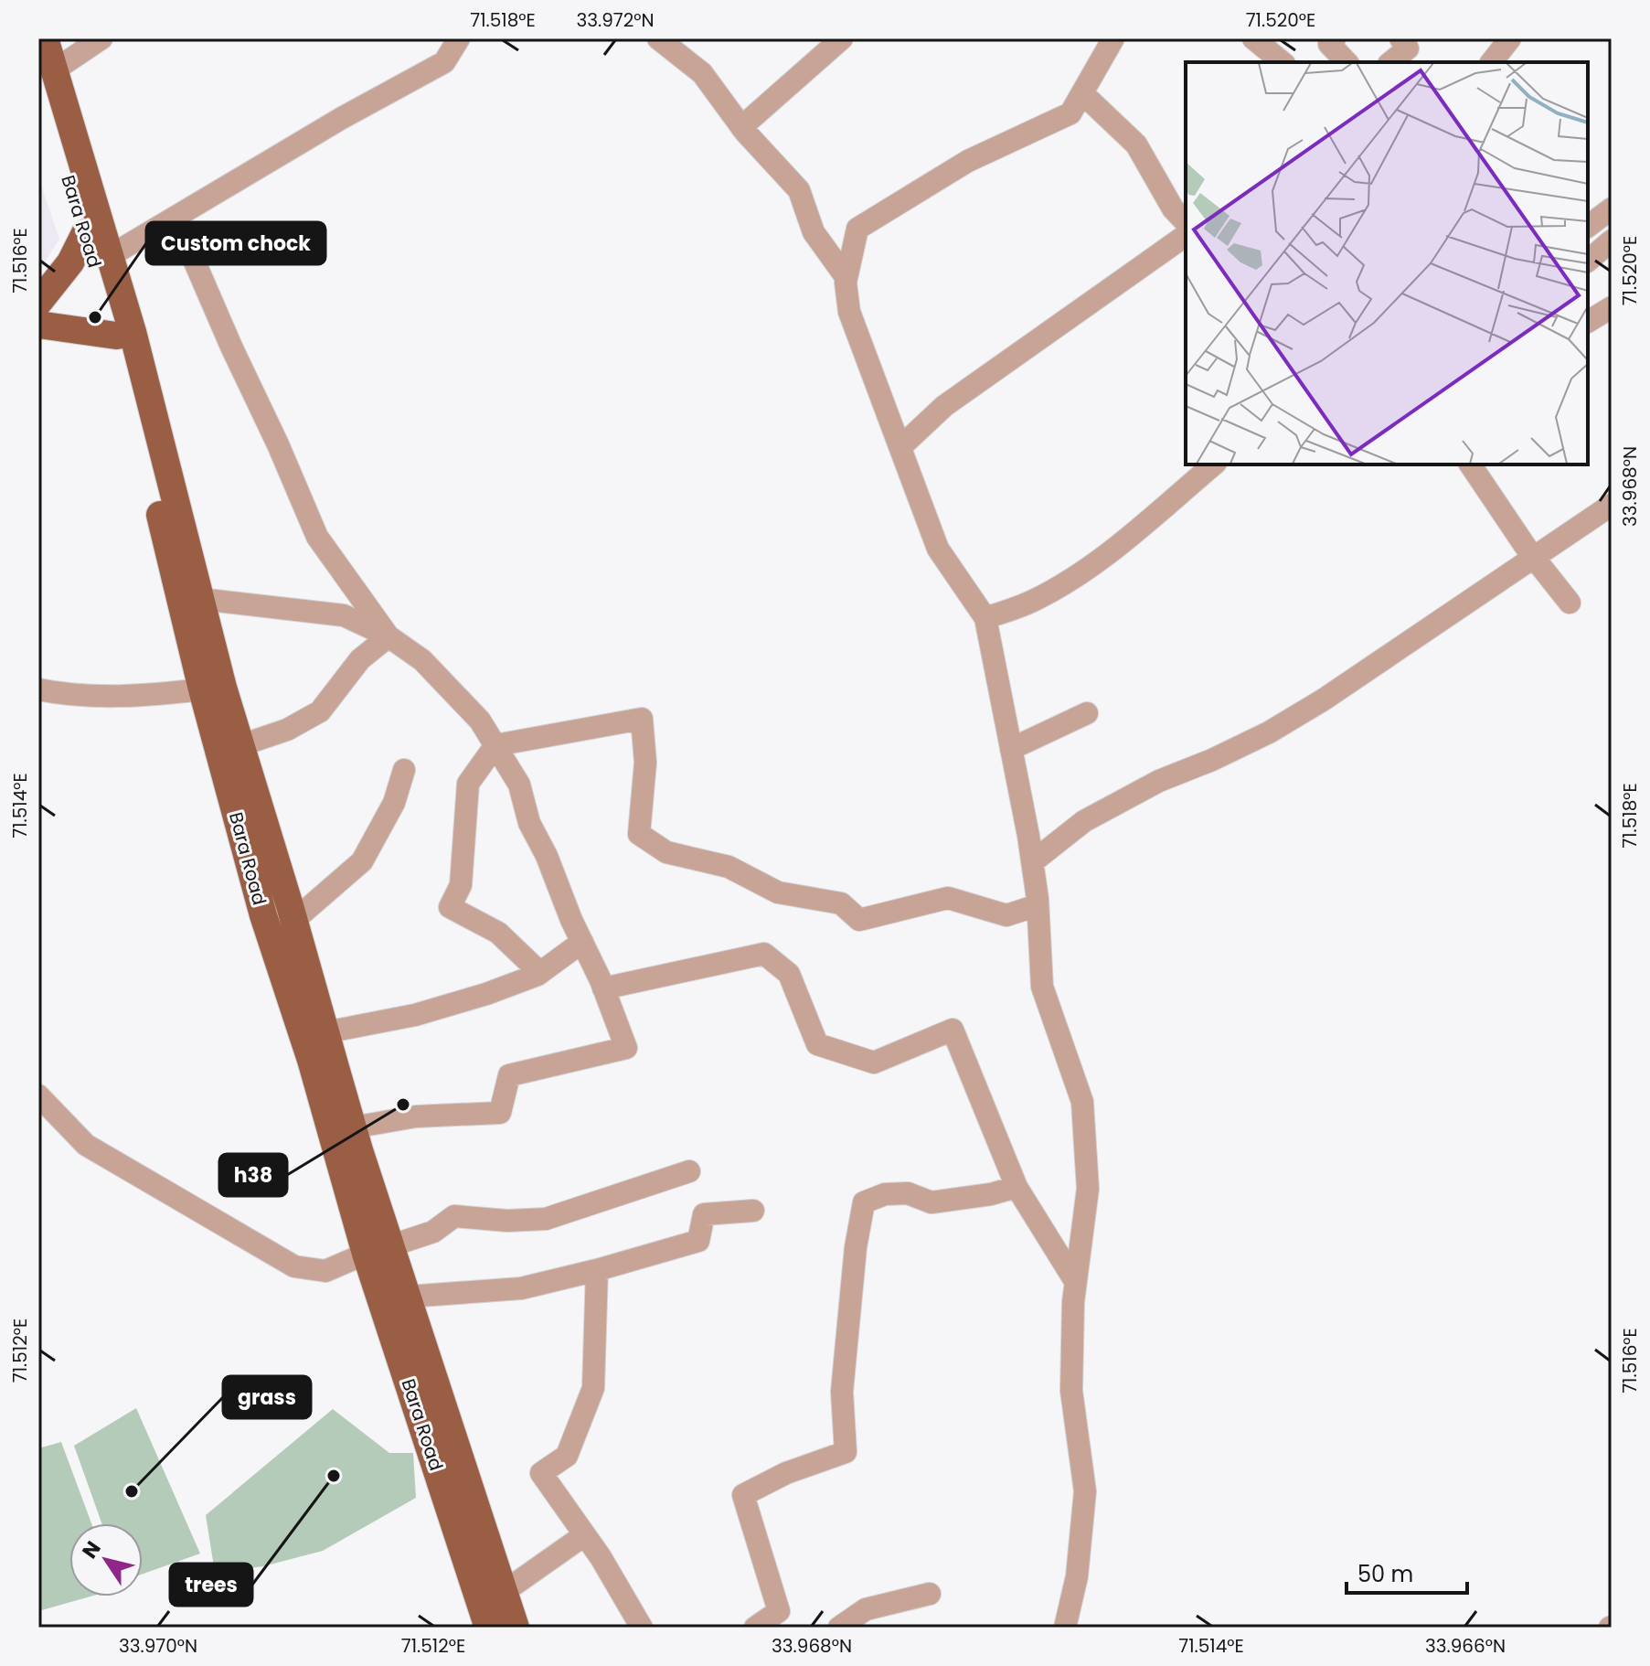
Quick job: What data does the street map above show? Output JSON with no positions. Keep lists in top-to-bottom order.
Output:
{
  "streets": {
    "main road": ["Bara Road"]
  },
  "places": [
    "Custom chock",
    "h38",
    "trees",
    "grass"
  ],
  "scale_bar": "50 m",
  "north": "top left",
  "coordinates": [
    "71.518°E",
    "33.972°N",
    "71.520°E",
    "71.516°E",
    "33.968°N",
    "71.514°E",
    "71.512°E",
    "33.970°N",
    "33.966°N"
  ]
}
